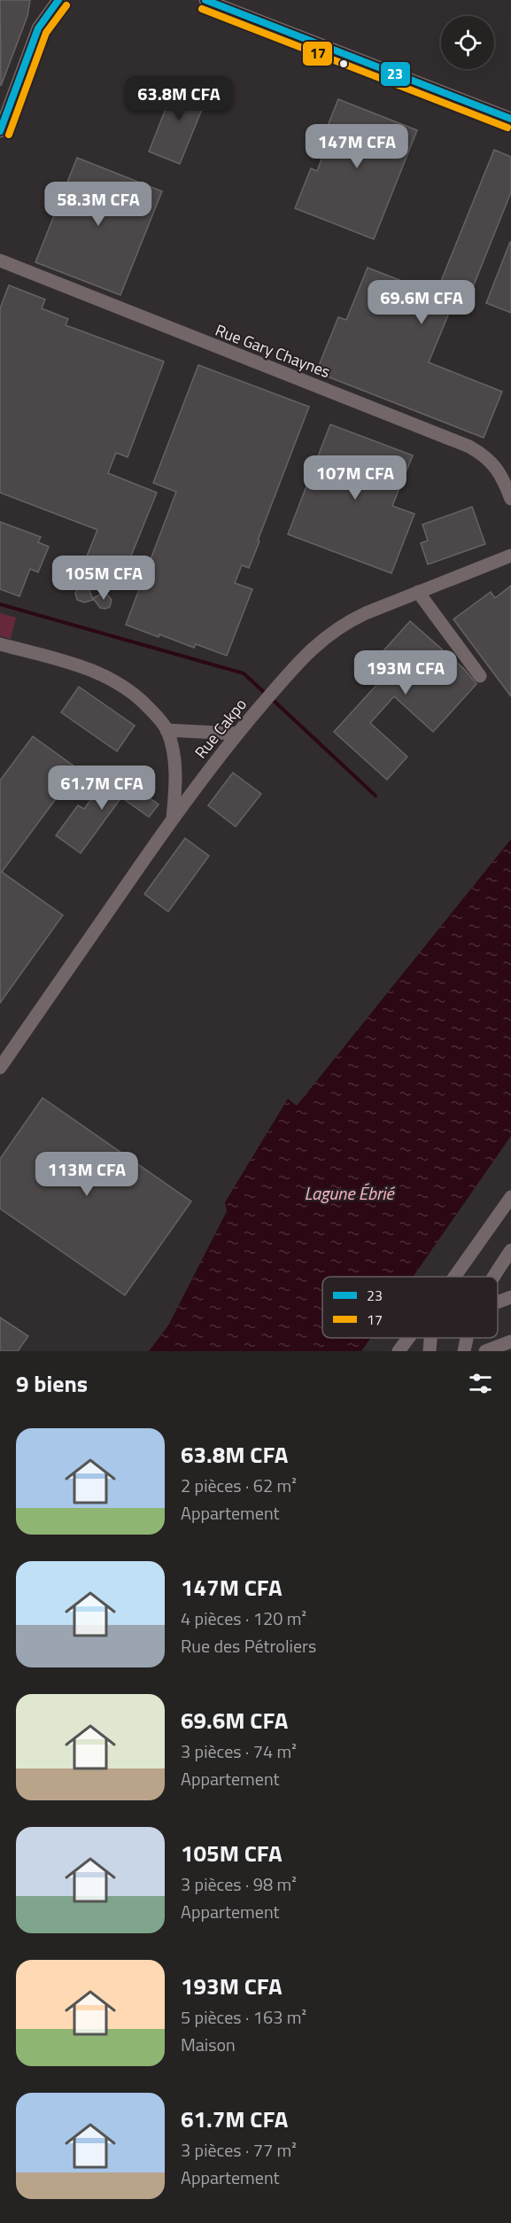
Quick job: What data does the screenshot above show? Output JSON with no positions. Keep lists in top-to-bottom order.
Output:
{
  "streets": {
    "street": ["Rue Gary Chaynes", "Rue Cakpo"]
  },
  "water": ["Lagune Ébrié"],
  "lines": ["transit line 23", "transit line 17"],
  "legend": ["23", "17"],
  "page": {
    "price": [
      "63.8M CFA",
      "147M CFA",
      "58.3M CFA",
      "69.6M CFA",
      "107M CFA",
      "105M CFA",
      "193M CFA",
      "61.7M CFA",
      "113M CFA"
    ],
    "heading": "9 biens",
    "list": [
      {
        "name": "63.8M CFA",
        "note": "2 pièces · 62 m² · Appartement"
      },
      {
        "name": "147M CFA",
        "note": "4 pièces · 120 m² · Rue des Pétroliers"
      },
      {
        "name": "69.6M CFA",
        "note": "3 pièces · 74 m² · Appartement"
      },
      {
        "name": "105M CFA",
        "note": "3 pièces · 98 m² · Appartement"
      },
      {
        "name": "193M CFA",
        "note": "5 pièces · 163 m² · Maison"
      },
      {
        "name": "61.7M CFA",
        "note": "3 pièces · 77 m² · Appartement"
      }
    ]
  }
}
